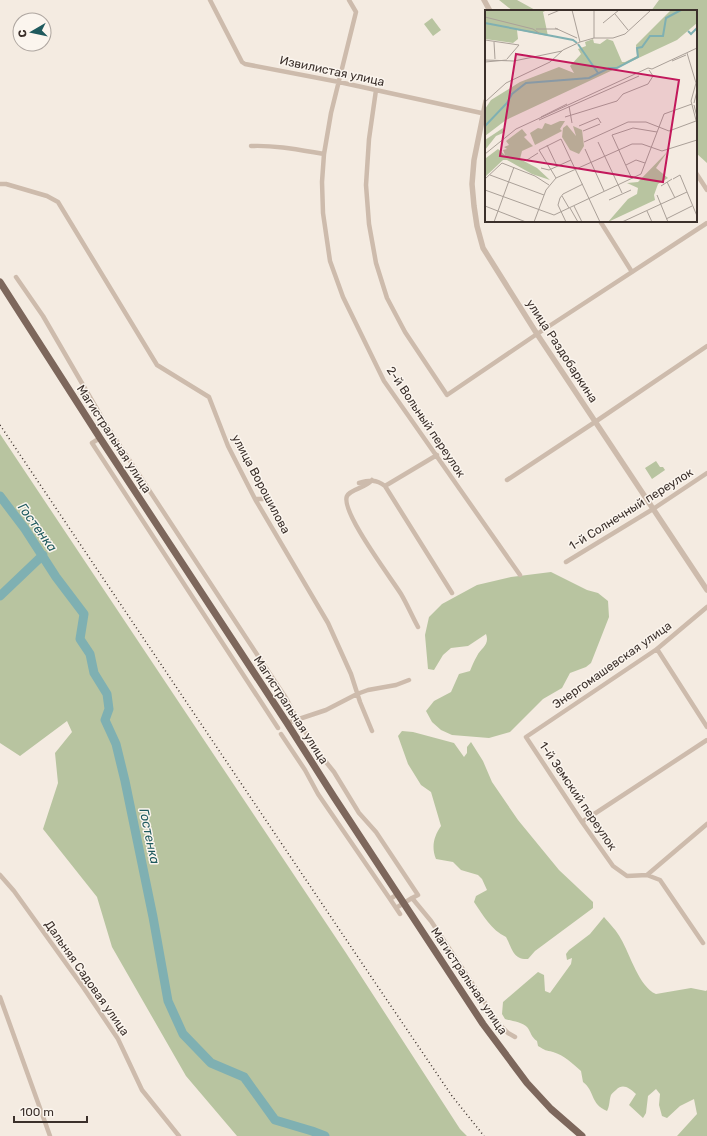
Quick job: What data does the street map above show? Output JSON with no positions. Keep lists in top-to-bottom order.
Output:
{
  "streets": {
    "main road": ["Магистральная улица"],
    "street": [
      "Извилистая улица",
      "улица Раздобаркина",
      "2-й Вольный переулок",
      "улица Ворошилова",
      "1-й Солнечный переулок",
      "Энергомашевская улица",
      "1-й Земский переулок",
      "Дальняя Садовая улица"
    ]
  },
  "crossings": [
    ["Извилистая улица", "улица Раздобаркина"],
    ["Извилистая улица", "2-й Вольный переулок"],
    ["улица Раздобаркина", "1-й Солнечный переулок"],
    ["Энергомашевская улица", "1-й Земский переулок"]
  ],
  "water": ["Гостенка"],
  "scale_bar": "100 m",
  "north": "left"
}
